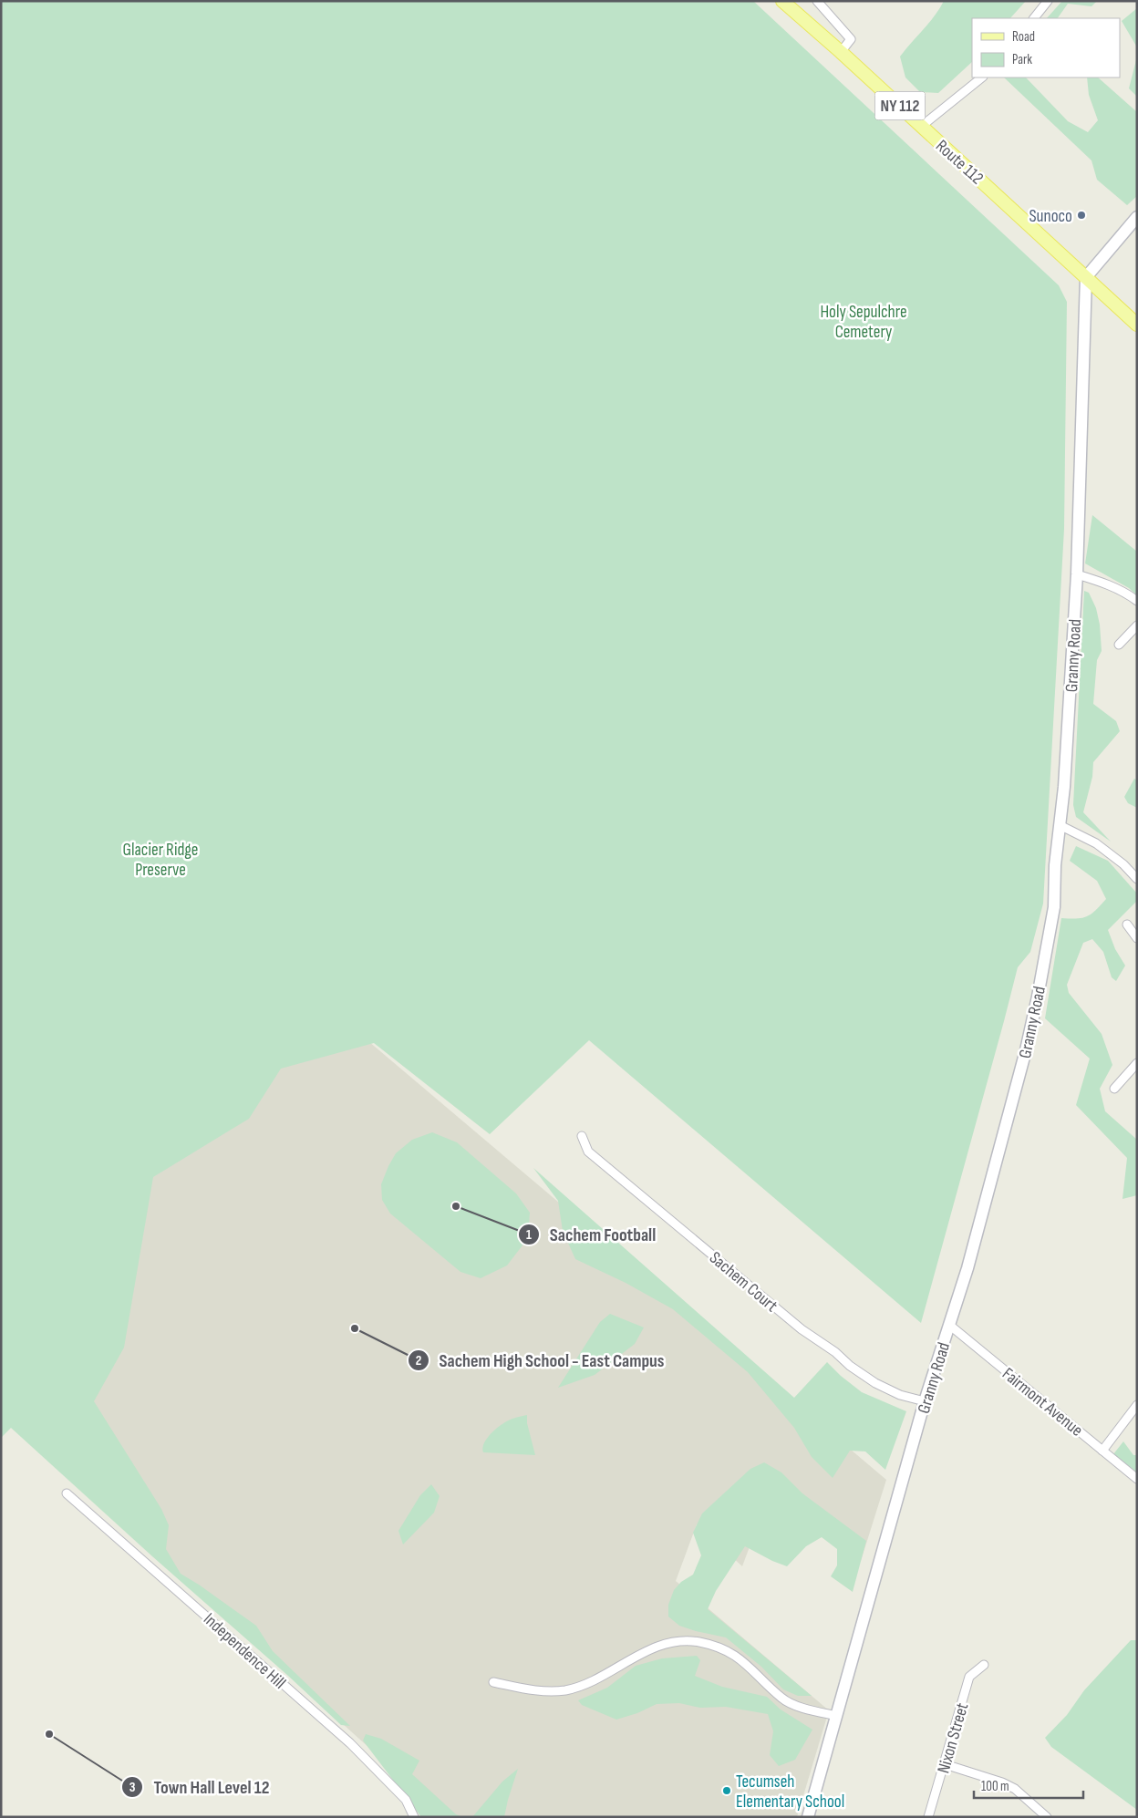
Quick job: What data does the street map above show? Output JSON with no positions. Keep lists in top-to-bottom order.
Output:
{
  "streets": {
    "main road": ["NY 112", "Route 112"],
    "street": [
      "Granny Road",
      "Sachem Court",
      "Fairmont Avenue",
      "Independence Hill",
      "Nixon Street"
    ]
  },
  "crossings": [
    ["Route 112", "Granny Road"],
    ["Granny Road", "Sachem Court"],
    ["Granny Road", "Fairmont Avenue"]
  ],
  "parks": ["Holy Sepulchre Cemetery", "Glacier Ridge Preserve"],
  "places": [
    "Sunoco",
    "Sachem Football",
    "Sachem High School - East Campus",
    "Town Hall Level 12",
    "Tecumseh Elementary School"
  ],
  "legend": ["Road", "Park"],
  "scale_bar": "100 m"
}
